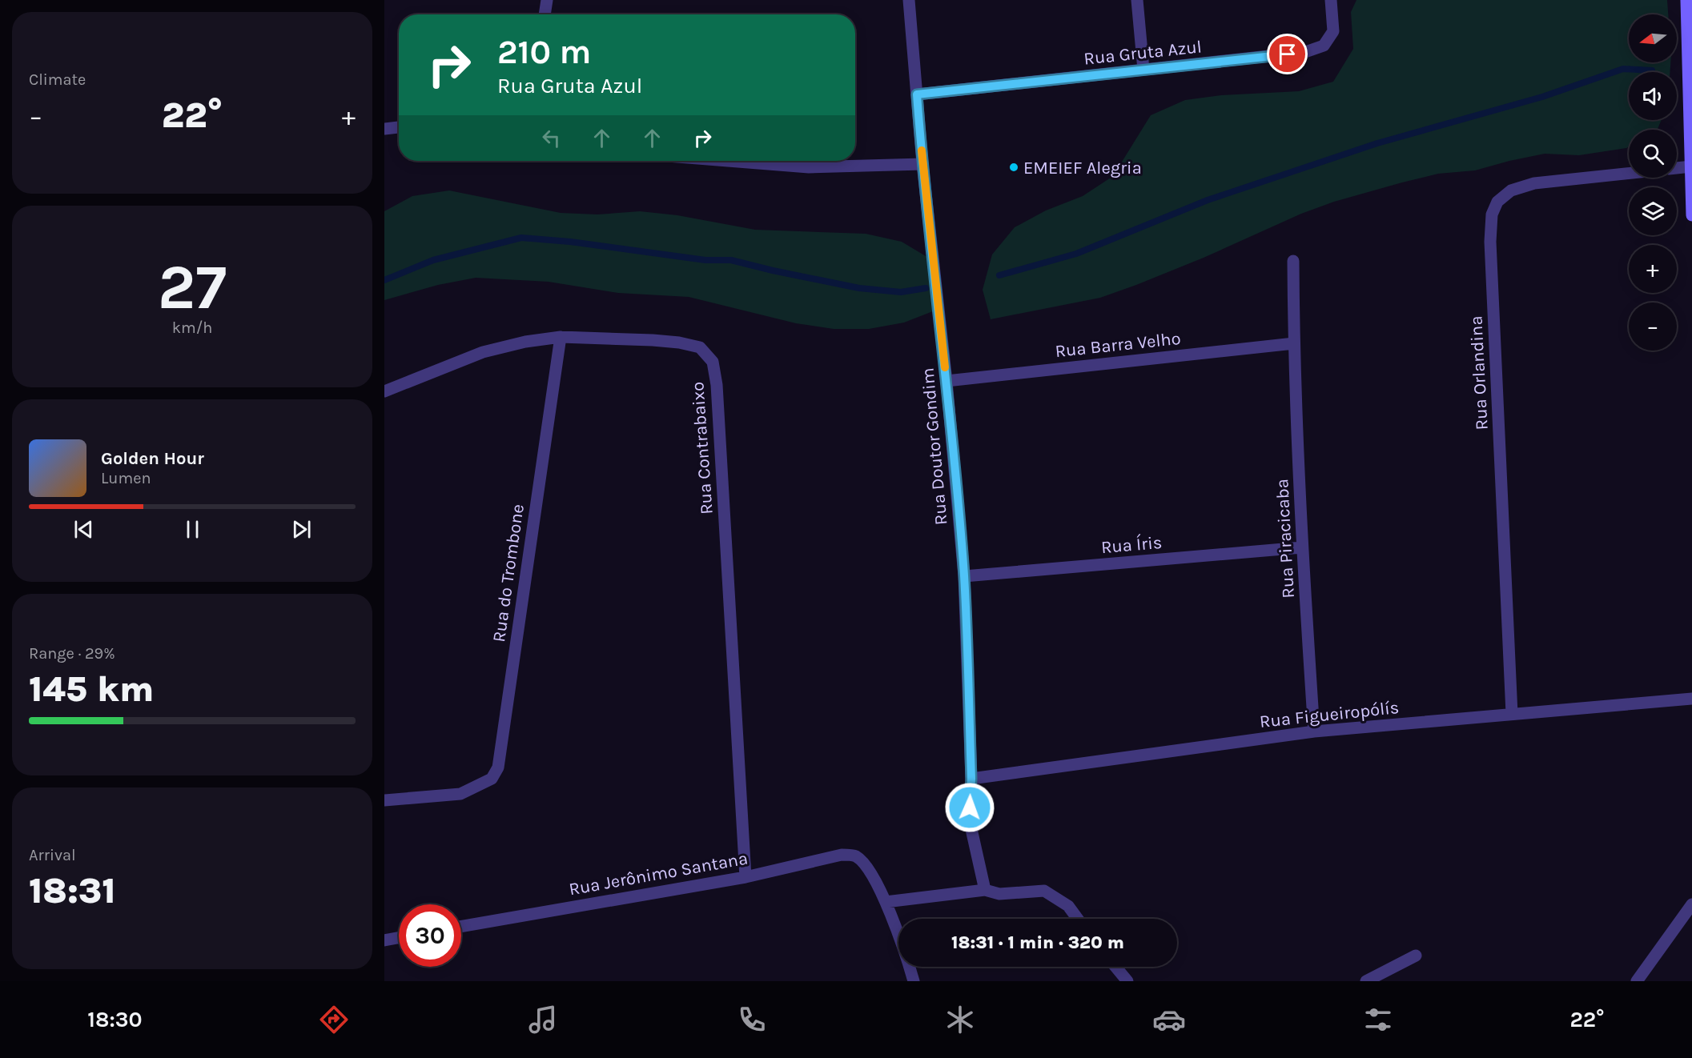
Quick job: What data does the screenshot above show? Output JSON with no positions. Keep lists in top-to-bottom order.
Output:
{
  "streets": {
    "street": [
      "Rua Gruta Azul",
      "Rua Barra Velho",
      "Rua Orlandina",
      "Rua Doutor Gondim",
      "Rua Contrabaixo",
      "Rua Piracicaba",
      "Rua Íris",
      "Rua do Trombone",
      "Rua Figueiropólís",
      "Rua Jerônimo Santana"
    ]
  },
  "crossings": [
    ["Rua Gruta Azul", "Rua Doutor Gondim"],
    ["Rua Barra Velho", "Rua Doutor Gondim"],
    ["Rua Barra Velho", "Rua Piracicaba"],
    ["Rua Orlandina", "Rua Figueiropólís"],
    ["Rua Doutor Gondim", "Rua Íris"],
    ["Rua Doutor Gondim", "Rua Figueiropólís"],
    ["Rua Contrabaixo", "Rua do Trombone"],
    ["Rua Contrabaixo", "Rua Jerônimo Santana"],
    ["Rua Piracicaba", "Rua Íris"],
    ["Rua Piracicaba", "Rua Figueiropólís"]
  ],
  "places": ["EMEIEF Alegria"],
  "north": "left",
  "page": {
    "tile": [
      "Climate",
      ["27", "km/h"],
      ["Range · 29%", "145 km"],
      ["Arrival", "18:31"]
    ],
    "map_buttons": ["+", "−"],
    "turn": ["210 m", "Rua Gruta Azul"],
    "heat": ["−", "22°", "+"],
    "song": ["Golden Hour", "Lumen"],
    "limit": "30",
    "trip": "18:31 · 1 min · 320 m",
    "tabs": ["18:30", "22°"]
  }
}
